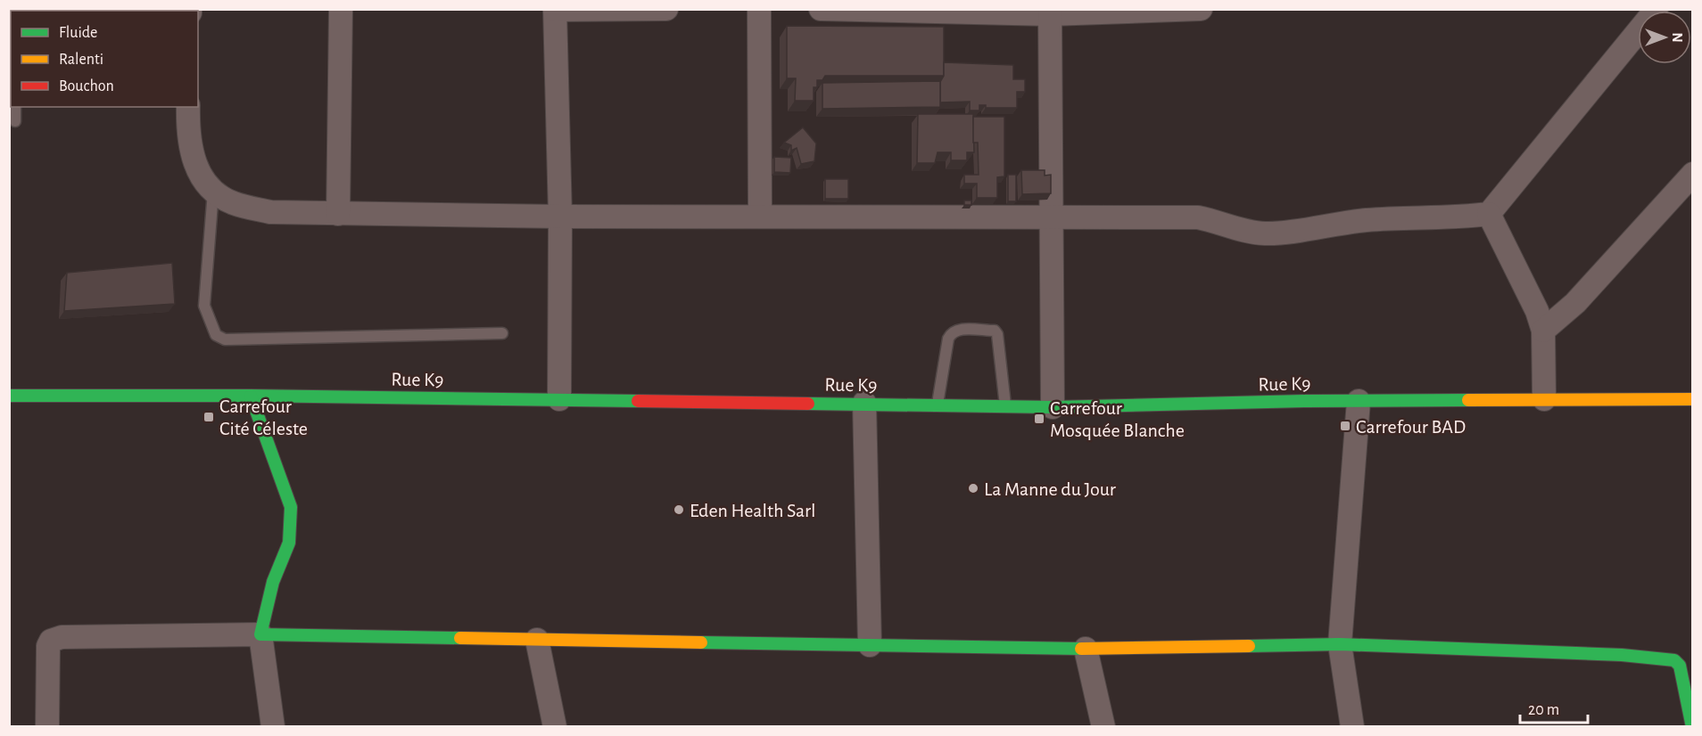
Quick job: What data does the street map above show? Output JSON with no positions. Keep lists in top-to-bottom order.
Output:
{
  "streets": {
    "street": ["Rue K9"]
  },
  "places": {
    "transit": ["Carrefour Cité Céleste", "Carrefour Mosquée Blanche", "Carrefour BAD"],
    "other": ["La Manne du Jour", "Eden Health Sarl"]
  },
  "legend": ["Fluide", "Ralenti", "Bouchon"],
  "scale_bar": "20 m",
  "north": "right"
}
